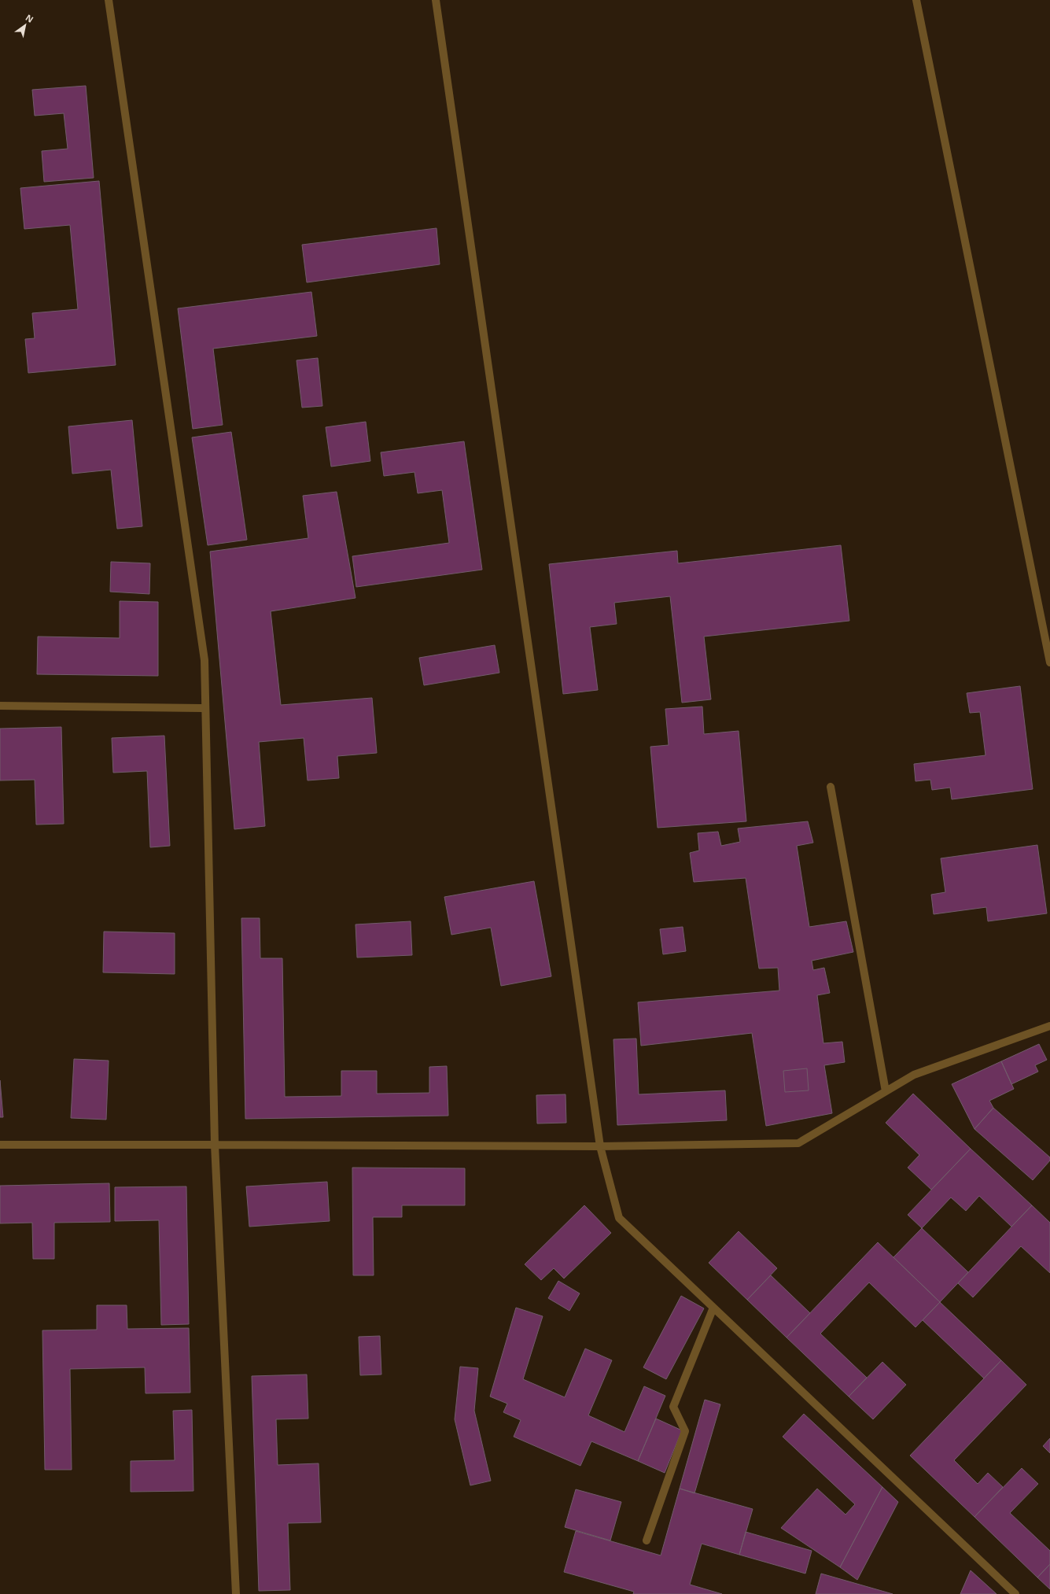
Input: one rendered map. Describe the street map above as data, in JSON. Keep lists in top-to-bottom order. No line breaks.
{"north":"top right"}
